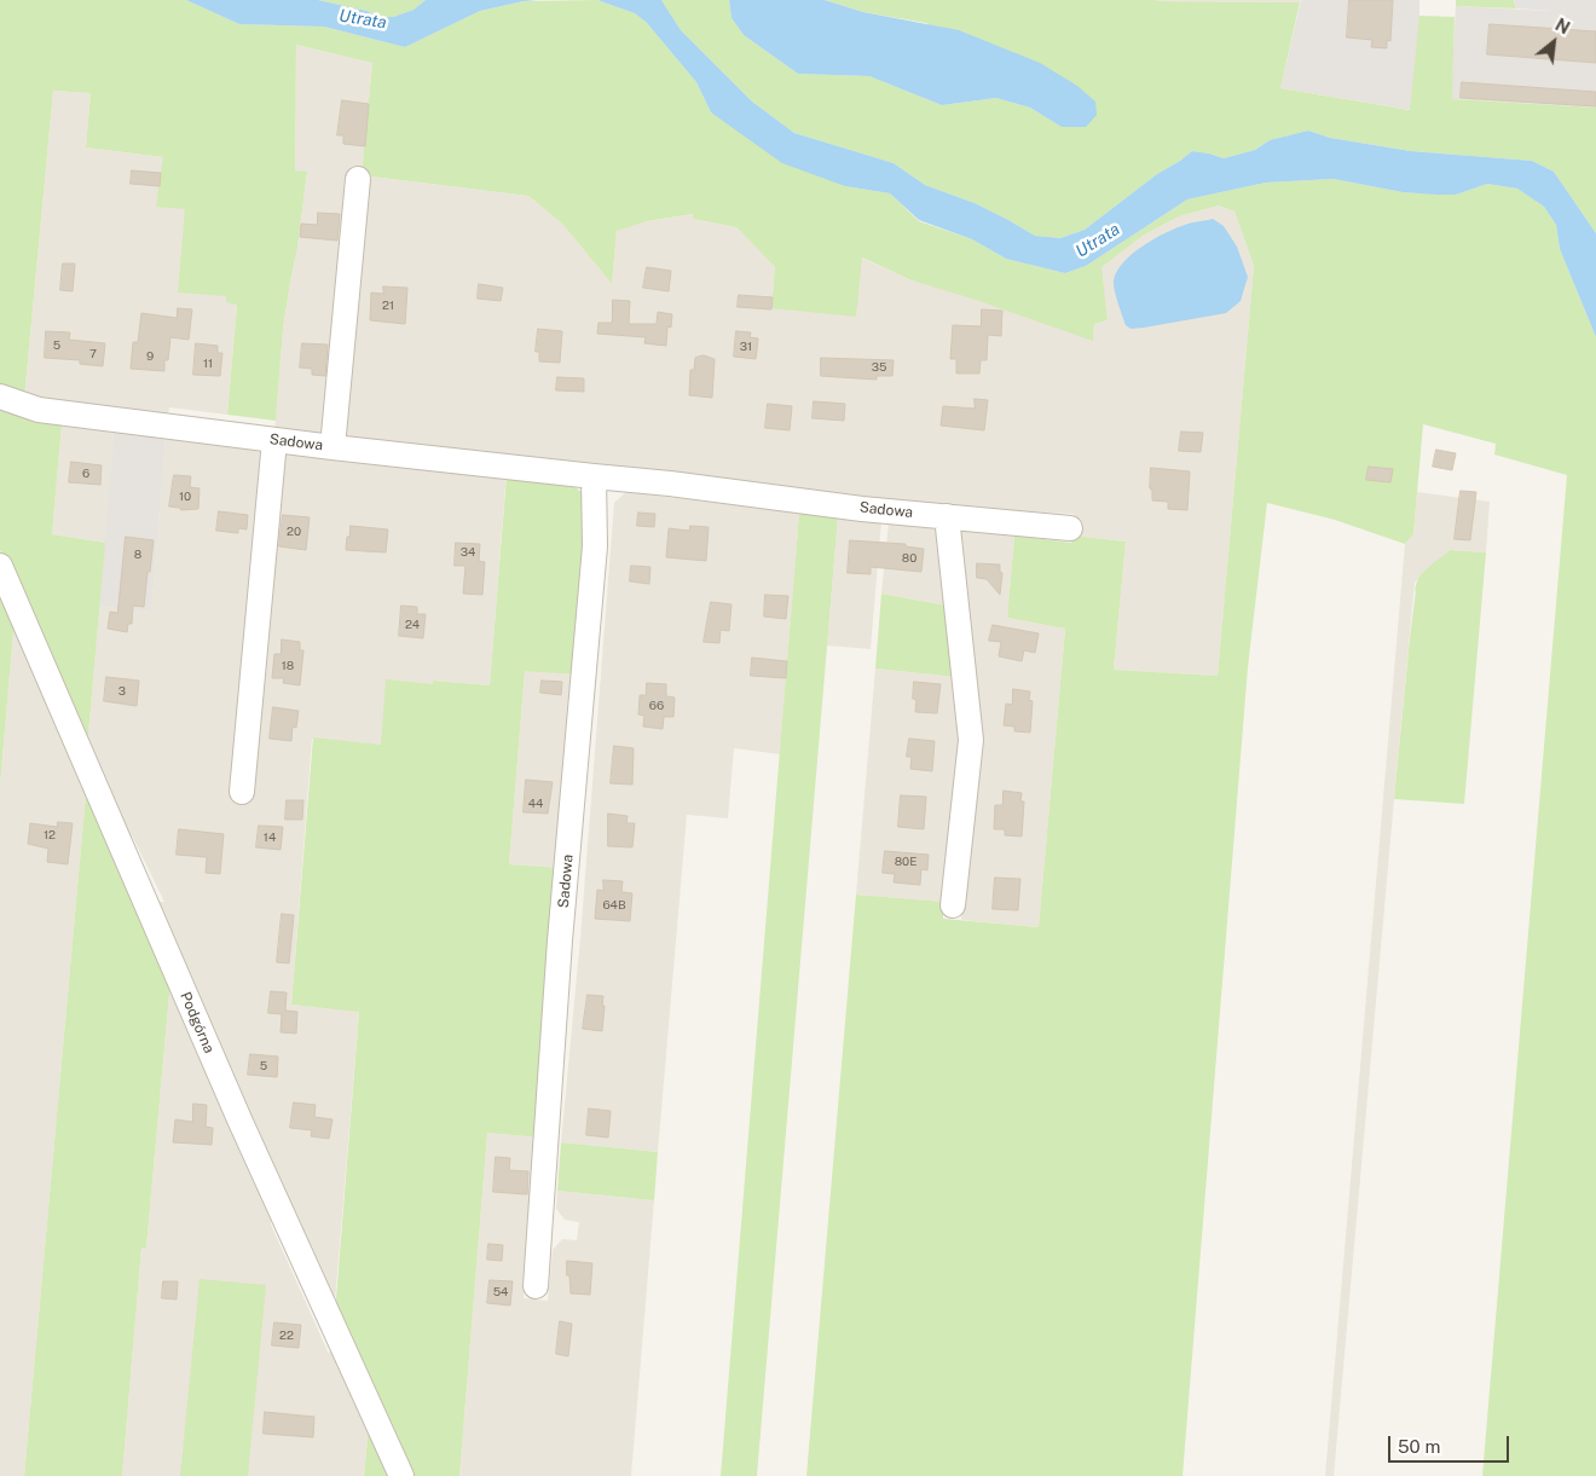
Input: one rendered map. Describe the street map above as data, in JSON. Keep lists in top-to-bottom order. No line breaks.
{"streets":{"street":["Sadowa","Podgórna"]},"water":["Utrata"],"house_numbers":["21","5","31","7","9","11","35","6","10","20","34","8","80","24","18","3","66","44","12","14","80E","64B","5","54","22"],"scale_bar":"50 m","north":"top right"}
